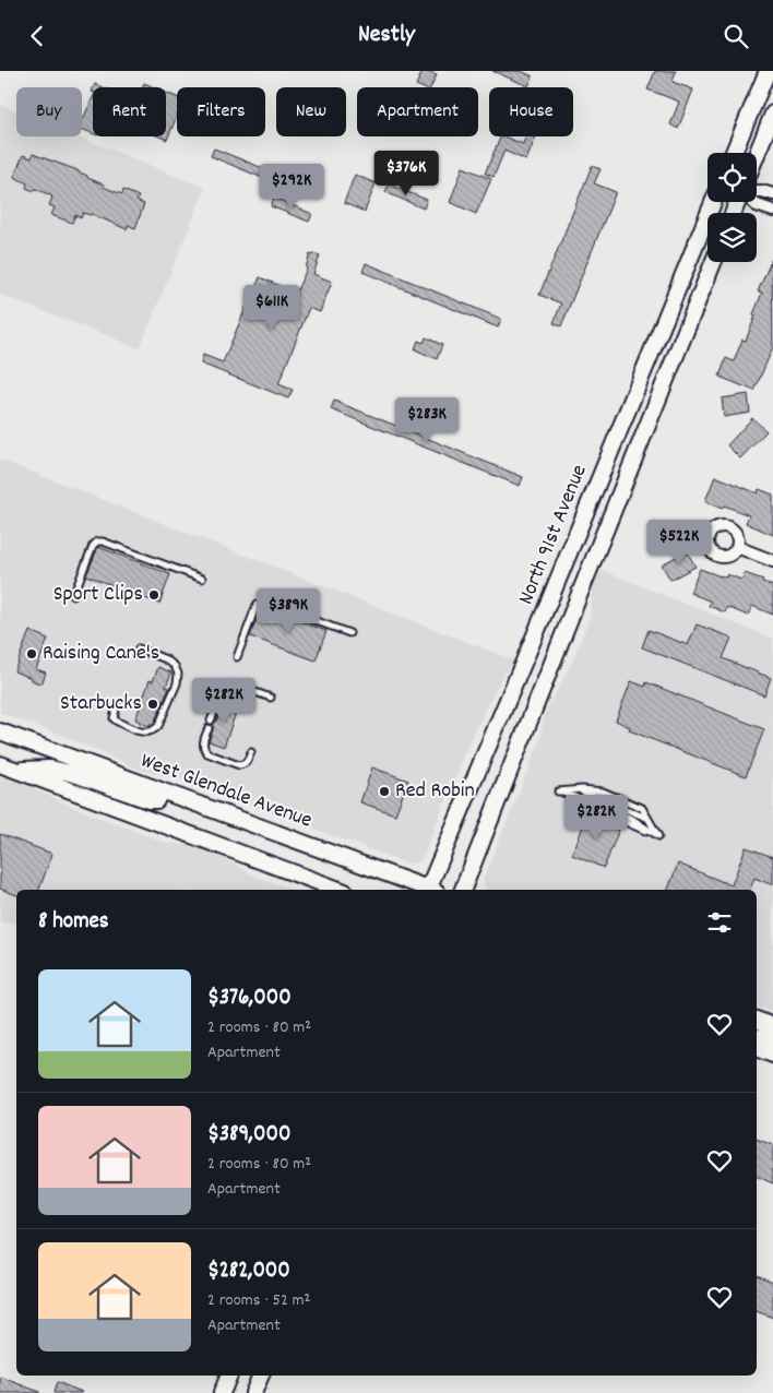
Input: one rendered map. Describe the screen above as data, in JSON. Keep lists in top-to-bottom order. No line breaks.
{"streets":{"main road":["North 91st Avenue","West Glendale Avenue"]},"places":["Sport Clips","Raising Cane's","Starbucks","Red Robin"],"page":{"header":"Nestly","chip":["Buy","Rent","Filters","New","Apartment","House"],"price":["$376K","$292K","$611K","$283K","$522K","$389K","$282K","$282K"],"heading":"8 homes","list":[{"name":"$376,000","note":"2 rooms · 80 m² · Apartment"},{"name":"$389,000","note":"2 rooms · 80 m² · Apartment"},{"name":"$282,000","note":"2 rooms · 52 m² · Apartment"}]}}
